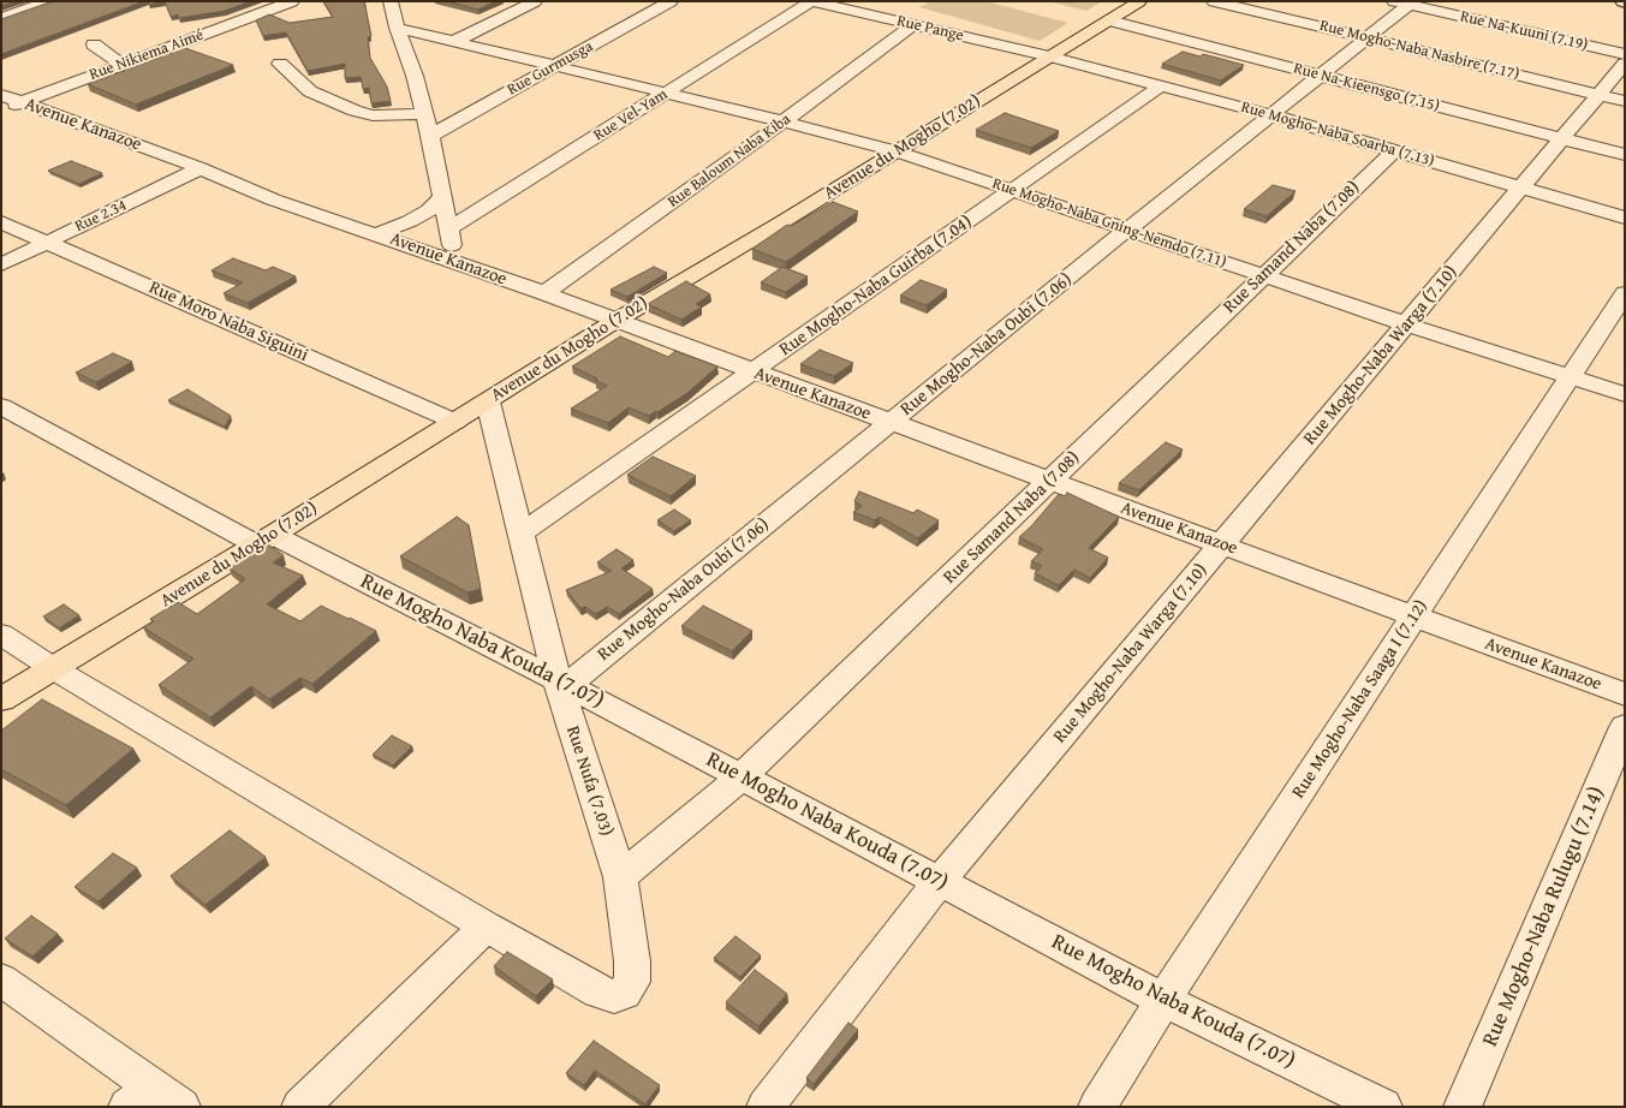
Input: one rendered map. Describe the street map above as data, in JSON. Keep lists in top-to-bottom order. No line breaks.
{"streets":{"main road":["Avenue du Mogho (7.02)"],"street":["Rue Pange","Rue Na-Kuuni (7.19)","Rue Mogho-Naba Nasbire (7.17)","Rue Nikiema Aimé","Rue Gurmusga","Rue Na-Kieensgo (7.15)","Rue Vel-Yam","Avenue Kanazoe","Rue Mogho-Naba Soarba (7.13)","Rue Baloum Naba Kiba","Rue 2.34","Rue Mogho-Naba Gning-Nemdo (7.11)","Rue Samand Naba (7.08)","Rue Mogho-Naba Guirba (7.04)","Rue Moro Naba Siguini","Rue Mogho-Naba Oubi (7.06)","Rue Mogho-Naba Warga (7.10)","Rue Mogho Naba Kouda (7.07)","Rue Mogho-Naba Saaga I (7.12)","Rue Nufa (7.03)","Rue Mogho-Naba Rulugu (7.14)"]},"crossings":[["Rue Pange","Rue Vel-Yam"],["Rue Pange","Rue Mogho-Naba Soarba (7.13)"],["Rue Pange","Avenue du Mogho (7.02)"],["Rue Pange","Rue Baloum Naba Kiba"],["Rue Na-Kuuni (7.19)","Rue Mogho-Naba Oubi (7.06)"],["Rue Mogho-Naba Nasbire (7.17)","Rue Mogho-Naba Oubi (7.06)"],["Rue Mogho-Naba Nasbire (7.17)","Rue Mogho-Naba Warga (7.10)"],["Rue Nikiema Aimé","Avenue Kanazoe"],["Rue Gurmusga","Rue Mogho-Naba Gning-Nemdo (7.11)"],["Rue Na-Kieensgo (7.15)","Avenue du Mogho (7.02)"],["Rue Na-Kieensgo (7.15)","Rue Mogho-Naba Oubi (7.06)"],["Rue Na-Kieensgo (7.15)","Rue Mogho-Naba Warga (7.10)"],["Rue Vel-Yam","Rue Mogho-Naba Gning-Nemdo (7.11)"],["Avenue Kanazoe","Avenue du Mogho (7.02)"],["Avenue Kanazoe","Rue Baloum Naba Kiba"],["Avenue Kanazoe","Rue 2.34"],["Avenue Kanazoe","Rue Samand Naba (7.08)"],["Avenue Kanazoe","Rue Mogho-Naba Guirba (7.04)"],["Avenue Kanazoe","Rue Mogho-Naba Oubi (7.06)"],["Avenue Kanazoe","Rue Mogho-Naba Warga (7.10)"],["Avenue Kanazoe","Rue Mogho-Naba Saaga I (7.12)"],["Rue Mogho-Naba Soarba (7.13)","Avenue du Mogho (7.02)"],["Rue Mogho-Naba Soarba (7.13)","Rue Samand Naba (7.08)"],["Rue Mogho-Naba Soarba (7.13)","Rue Mogho-Naba Guirba (7.04)"],["Rue Mogho-Naba Soarba (7.13)","Rue Mogho-Naba Oubi (7.06)"],["Rue Mogho-Naba Soarba (7.13)","Rue Mogho-Naba Warga (7.10)"],["Avenue du Mogho (7.02)","Rue Mogho-Naba Gning-Nemdo (7.11)"],["Avenue du Mogho (7.02)","Rue Moro Naba Siguini"],["Avenue du Mogho (7.02)","Rue Mogho Naba Kouda (7.07)"],["Avenue du Mogho (7.02)","Rue Nufa (7.03)"],["Rue Baloum Naba Kiba","Rue Mogho-Naba Gning-Nemdo (7.11)"],["Rue 2.34","Rue Moro Naba Siguini"],["Rue Mogho-Naba Gning-Nemdo (7.11)","Rue Samand Naba (7.08)"],["Rue Mogho-Naba Gning-Nemdo (7.11)","Rue Mogho-Naba Guirba (7.04)"],["Rue Mogho-Naba Gning-Nemdo (7.11)","Rue Mogho-Naba Oubi (7.06)"],["Rue Mogho-Naba Gning-Nemdo (7.11)","Rue Mogho-Naba Warga (7.10)"],["Rue Mogho-Naba Gning-Nemdo (7.11)","Rue Mogho-Naba Saaga I (7.12)"],["Rue Samand Naba (7.08)","Rue Mogho Naba Kouda (7.07)"],["Rue Samand Naba (7.08)","Rue Nufa (7.03)"],["Rue Mogho-Naba Guirba (7.04)","Rue Nufa (7.03)"],["Rue Mogho-Naba Oubi (7.06)","Rue Mogho Naba Kouda (7.07)"],["Rue Mogho-Naba Oubi (7.06)","Rue Nufa (7.03)"],["Rue Mogho-Naba Warga (7.10)","Rue Mogho Naba Kouda (7.07)"],["Rue Mogho Naba Kouda (7.07)","Rue Mogho-Naba Saaga I (7.12)"],["Rue Mogho Naba Kouda (7.07)","Rue Nufa (7.03)"]]}
